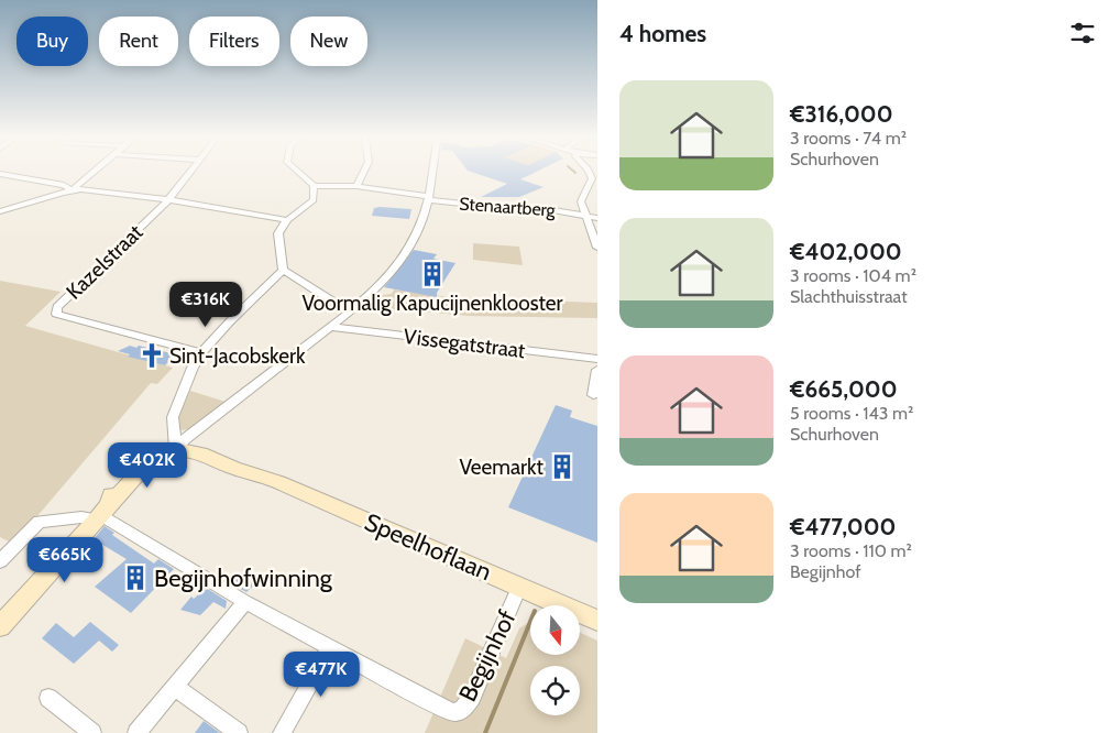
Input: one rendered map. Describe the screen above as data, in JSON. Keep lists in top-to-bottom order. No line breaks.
{"streets":{"street":["Stenaartberg","Kazelstraat","Vissegatstraat","Speelhoflaan","Begijnhof"]},"crossings":[["Speelhoflaan","Begijnhof"]],"places":{"building":["Voormalig Kapucijnenklooster","Veemarkt","Begijnhofwinning"],"church":["Sint-Jacobskerk"]},"north":"bottom","page":{"heading":"4 homes","chip":["Buy","Rent","Filters","New"],"list":[{"name":"€316,000","note":"3 rooms · 74 m² · Schurhoven"},{"name":"€402,000","note":"3 rooms · 104 m² · Slachthuisstraat"},{"name":"€665,000","note":"5 rooms · 143 m² · Schurhoven"},{"name":"€477,000","note":"3 rooms · 110 m² · Begijnhof"}],"price":["€316K","€402K","€665K","€477K"]}}
